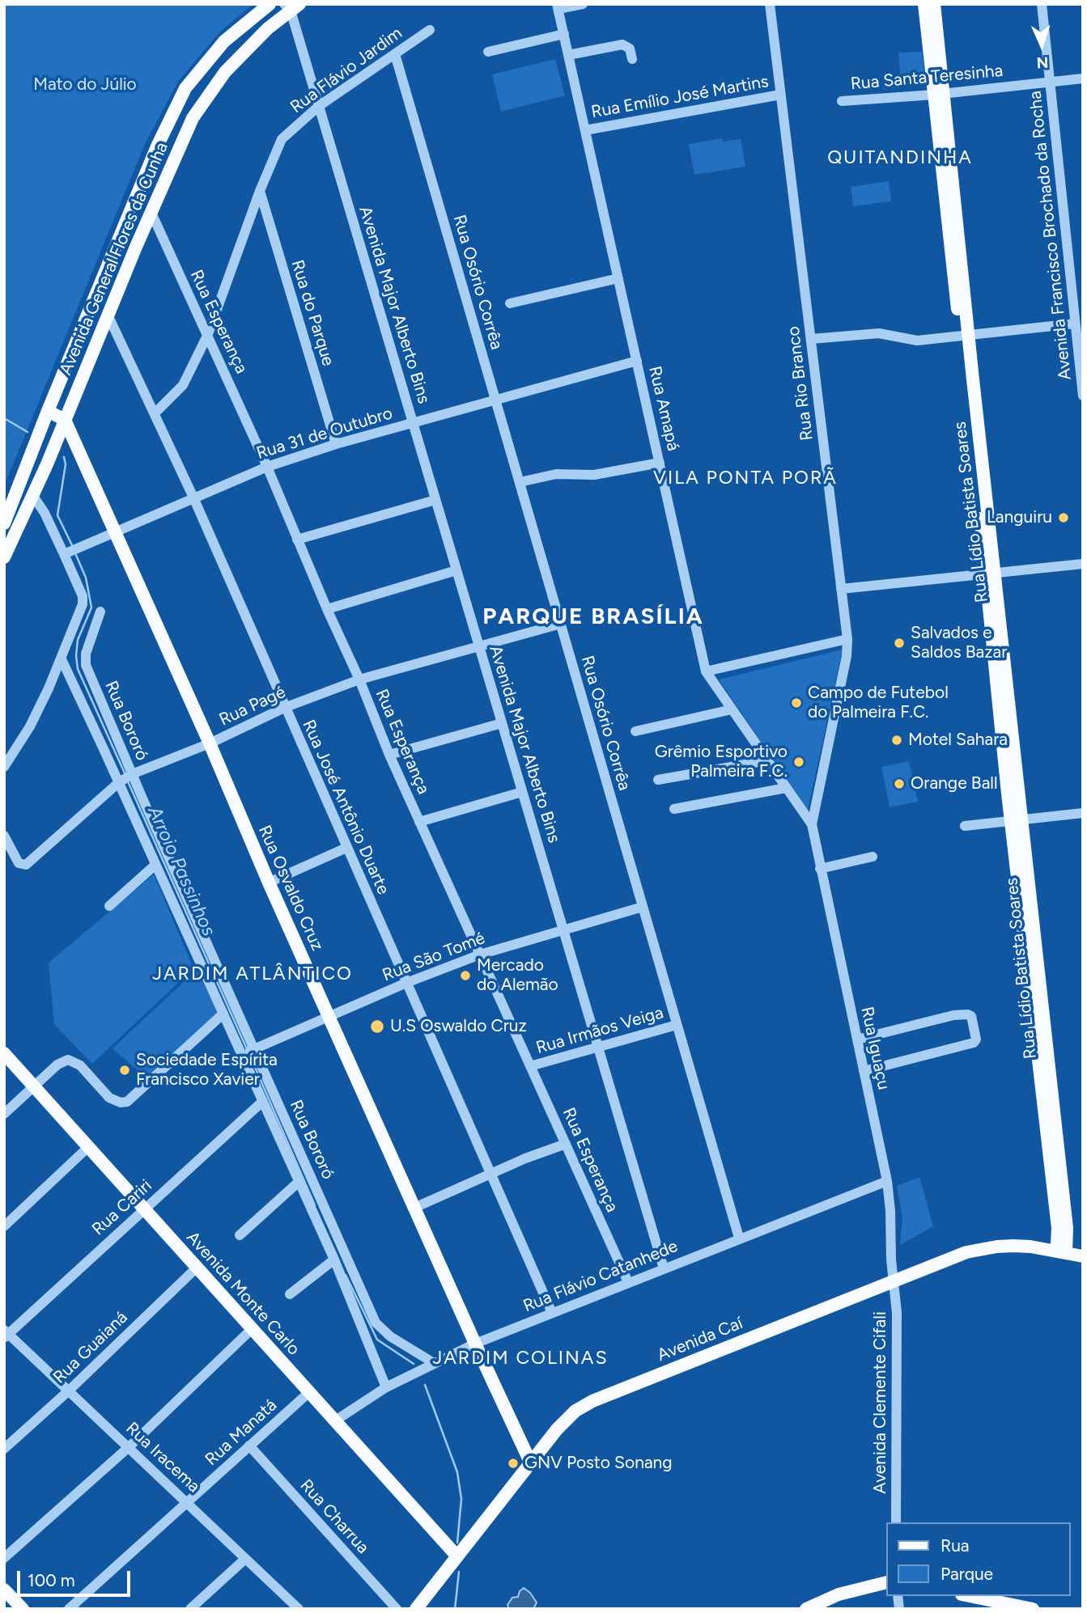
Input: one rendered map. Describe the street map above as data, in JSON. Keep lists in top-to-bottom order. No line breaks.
{"streets":{"main road":["Avenida General Flores da Cunha","Rua Lídio Batista Soares","Rua Osvaldo Cruz","Avenida Monte Carlo","Avenida Caí"],"street":["Rua Flávio Jardim","Rua Santa Teresinha","Rua Emílio José Martins","Avenida Francisco Brochado da Rocha","Rua Osório Corrêa","Avenida Major Alberto Bins","Rua do Parque","Rua Esperança","Rua Rio Branco","Rua Amapá","Rua 31 de Outubro","Rua Pagé","Rua Bororó","Rua José Antônio Duarte","Rua São Tomé","Rua Irmãos Veiga","Rua Iguaçu","Rua Cariri","Rua Flávio Catanhede","Rua Guaianá","Avenida Clemente Cifali","Rua Manatá","Rua Iracema","Rua Charrua"]},"crossings":[["Rua Flávio Jardim","Rua Osório Corrêa"],["Rua Flávio Jardim","Avenida Major Alberto Bins"],["Rua Flávio Jardim","Rua do Parque"],["Rua Flávio Jardim","Rua Esperança"],["Rua Flávio Jardim","Rua José Antônio Duarte"],["Rua Santa Teresinha","Avenida Francisco Brochado da Rocha"],["Rua Santa Teresinha","Rua Lídio Batista Soares"],["Rua Emílio José Martins","Rua Rio Branco"],["Rua Emílio José Martins","Rua Amapá"],["Avenida General Flores da Cunha","Avenida Major Alberto Bins"],["Avenida General Flores da Cunha","Rua Esperança"],["Avenida General Flores da Cunha","Rua José Antônio Duarte"],["Avenida General Flores da Cunha","Rua Osvaldo Cruz"],["Rua Osório Corrêa","Rua 31 de Outubro"],["Rua Osório Corrêa","Rua Pagé"],["Rua Osório Corrêa","Rua São Tomé"],["Rua Osório Corrêa","Rua Irmãos Veiga"],["Rua Osório Corrêa","Rua Flávio Catanhede"],["Avenida Major Alberto Bins","Rua 31 de Outubro"],["Avenida Major Alberto Bins","Rua Pagé"],["Avenida Major Alberto Bins","Rua São Tomé"],["Avenida Major Alberto Bins","Rua Irmãos Veiga"],["Avenida Major Alberto Bins","Rua Flávio Catanhede"],["Rua do Parque","Rua 31 de Outubro"],["Rua Esperança","Rua 31 de Outubro"],["Rua Esperança","Rua Pagé"],["Rua Esperança","Rua São Tomé"],["Rua Esperança","Rua Irmãos Veiga"],["Rua Esperança","Rua Flávio Catanhede"],["Rua Rio Branco","Rua Amapá"],["Rua Rio Branco","Rua Iguaçu"],["Rua Amapá","Rua 31 de Outubro"],["Rua Amapá","Rua Iguaçu"],["Rua 31 de Outubro","Rua José Antônio Duarte"],["Rua 31 de Outubro","Rua Osvaldo Cruz"],["Rua Lídio Batista Soares","Avenida Caí"],["Rua Pagé","Rua Bororó"],["Rua Pagé","Rua José Antônio Duarte"],["Rua Pagé","Rua Osvaldo Cruz"],["Rua Bororó","Rua São Tomé"],["Rua Bororó","Rua Flávio Catanhede"],["Rua José Antônio Duarte","Rua São Tomé"],["Rua José Antônio Duarte","Rua Flávio Catanhede"],["Rua Osvaldo Cruz","Rua São Tomé"],["Rua Osvaldo Cruz","Rua Flávio Catanhede"],["Rua Osvaldo Cruz","Avenida Caí"],["Rua Iguaçu","Rua Flávio Catanhede"],["Rua Iguaçu","Avenida Caí"],["Rua Iguaçu","Avenida Clemente Cifali"],["Rua Cariri","Avenida Monte Carlo"],["Rua Cariri","Rua Iracema"],["Rua Flávio Catanhede","Avenida Monte Carlo"],["Avenida Monte Carlo","Avenida Caí"],["Avenida Monte Carlo","Rua Guaianá"],["Avenida Monte Carlo","Rua Manatá"],["Avenida Caí","Avenida Clemente Cifali"],["Rua Guaianá","Rua Iracema"],["Rua Manatá","Rua Iracema"],["Rua Manatá","Rua Charrua"]],"districts":["QUITANDINHA","VILA PONTA PORÃ","PARQUE BRASÍLIA","JARDIM ATLÂNTICO","JARDIM COLINAS"],"water":["Arroio Passinhos"],"parks":["Mato do Júlio"],"places":["Languiru","Salvados e Saldos Bazar","Campo de Futebol do Palmeira F.C.","Motel Sahara","Grêmio Esportivo Palmeira F.C.","Orange Ball","Mercado do Alemão","U.S Oswaldo Cruz","Sociedade Espírita Francisco Xavier","GNV Posto Sonang"],"legend":["Rua","Parque"],"scale_bar":"100 m","north":"bottom"}
